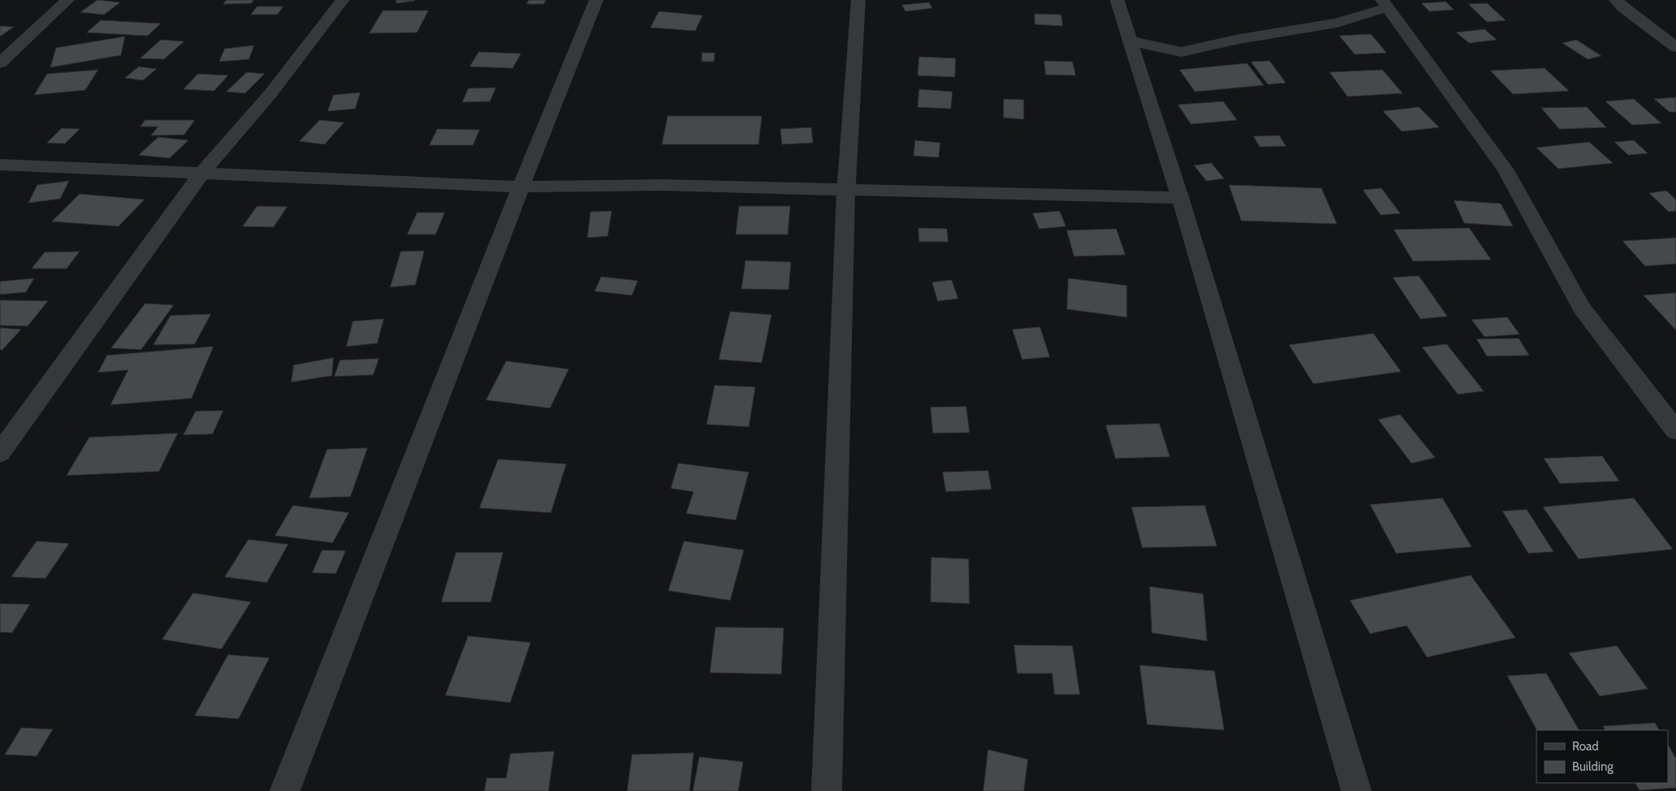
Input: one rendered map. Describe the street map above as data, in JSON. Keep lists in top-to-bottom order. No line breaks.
{"legend":["Road","Building"]}
